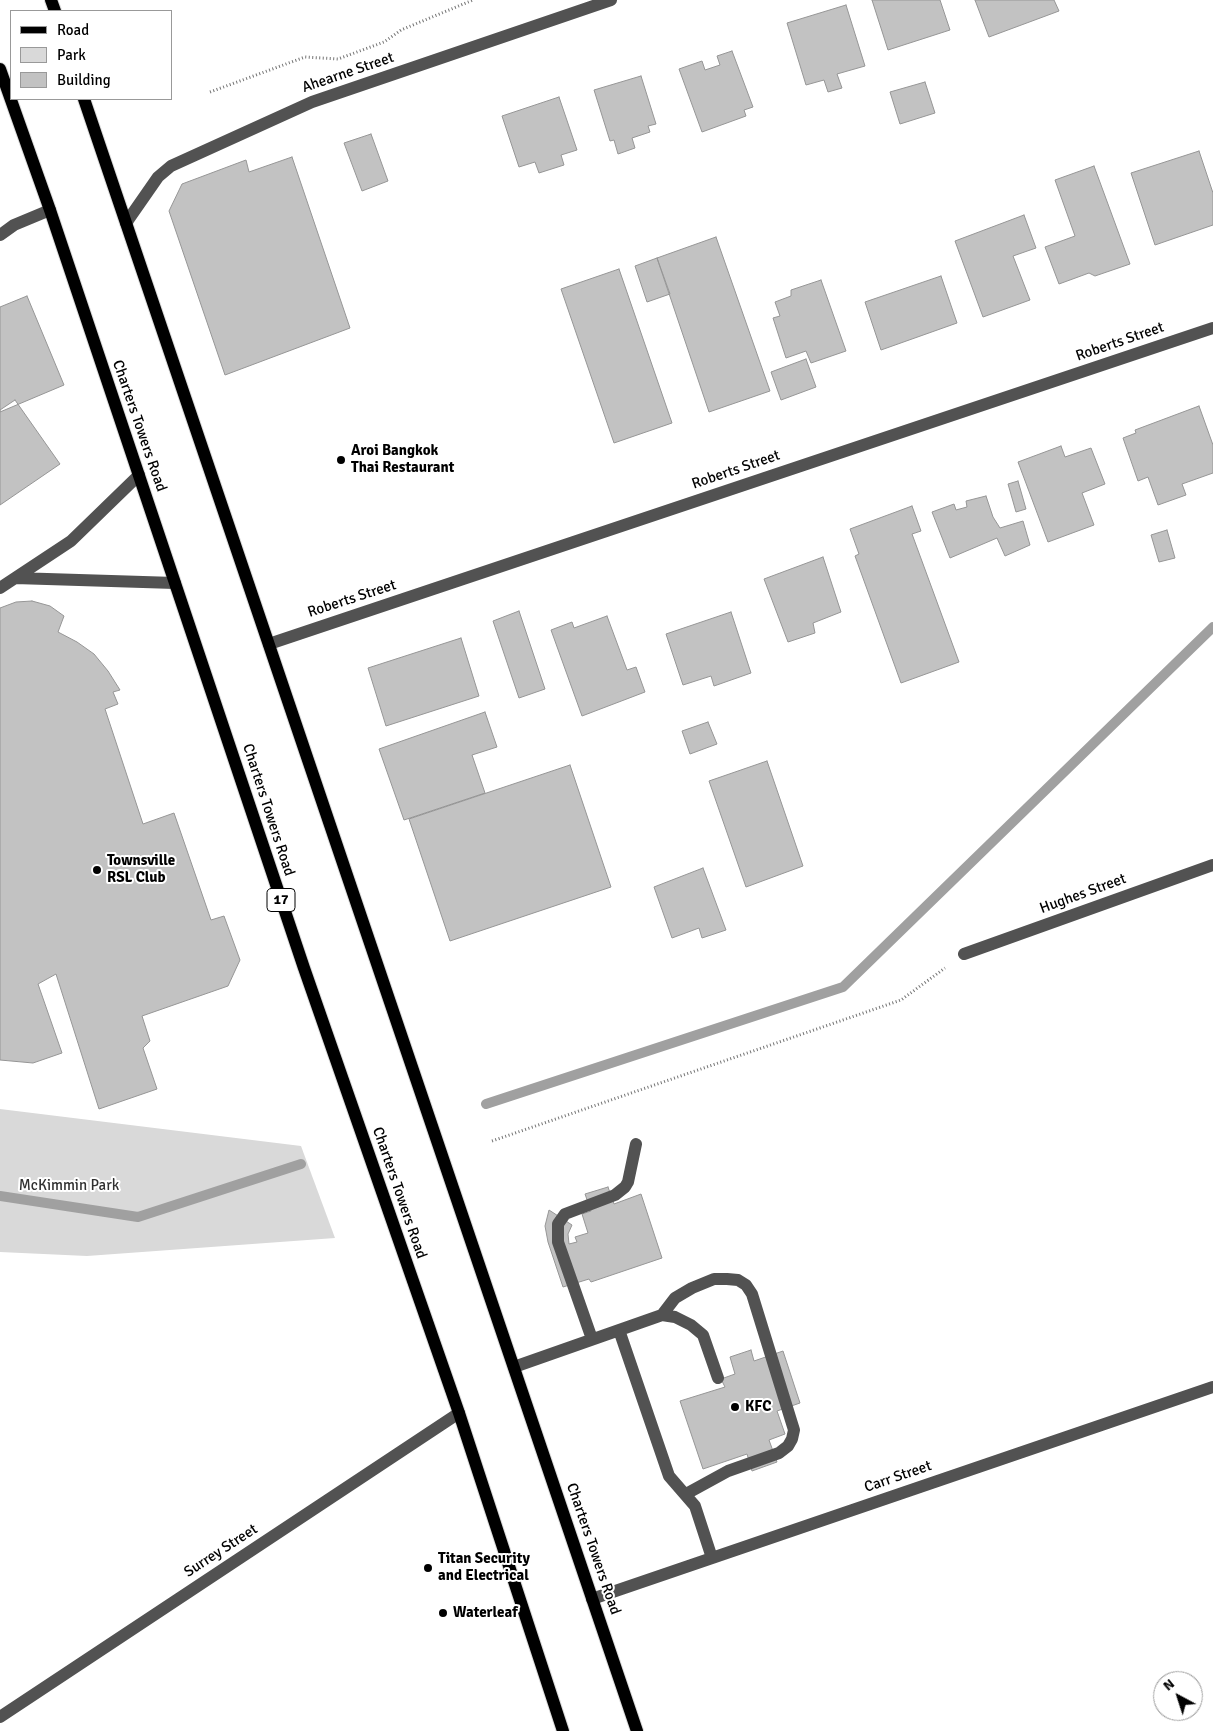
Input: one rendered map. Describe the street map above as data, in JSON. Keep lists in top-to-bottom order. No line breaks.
{"streets":{"main road":["Charters Towers Road","17"],"street":["Ahearne Street","Roberts Street","Hughes Street","Carr Street","Surrey Street"]},"crossings":[["Ahearne Street","Charters Towers Road"],["Roberts Street","Charters Towers Road"],["Charters Towers Road","Carr Street"],["Charters Towers Road","Surrey Street"]],"parks":["McKimmin Park"],"places":["Aroi Bangkok Thai Restaurant","Townsville RSL Club","KFC","Titan Security and Electrical","Waterleaf"],"legend":["Road","Park","Building"],"north":"top left"}
